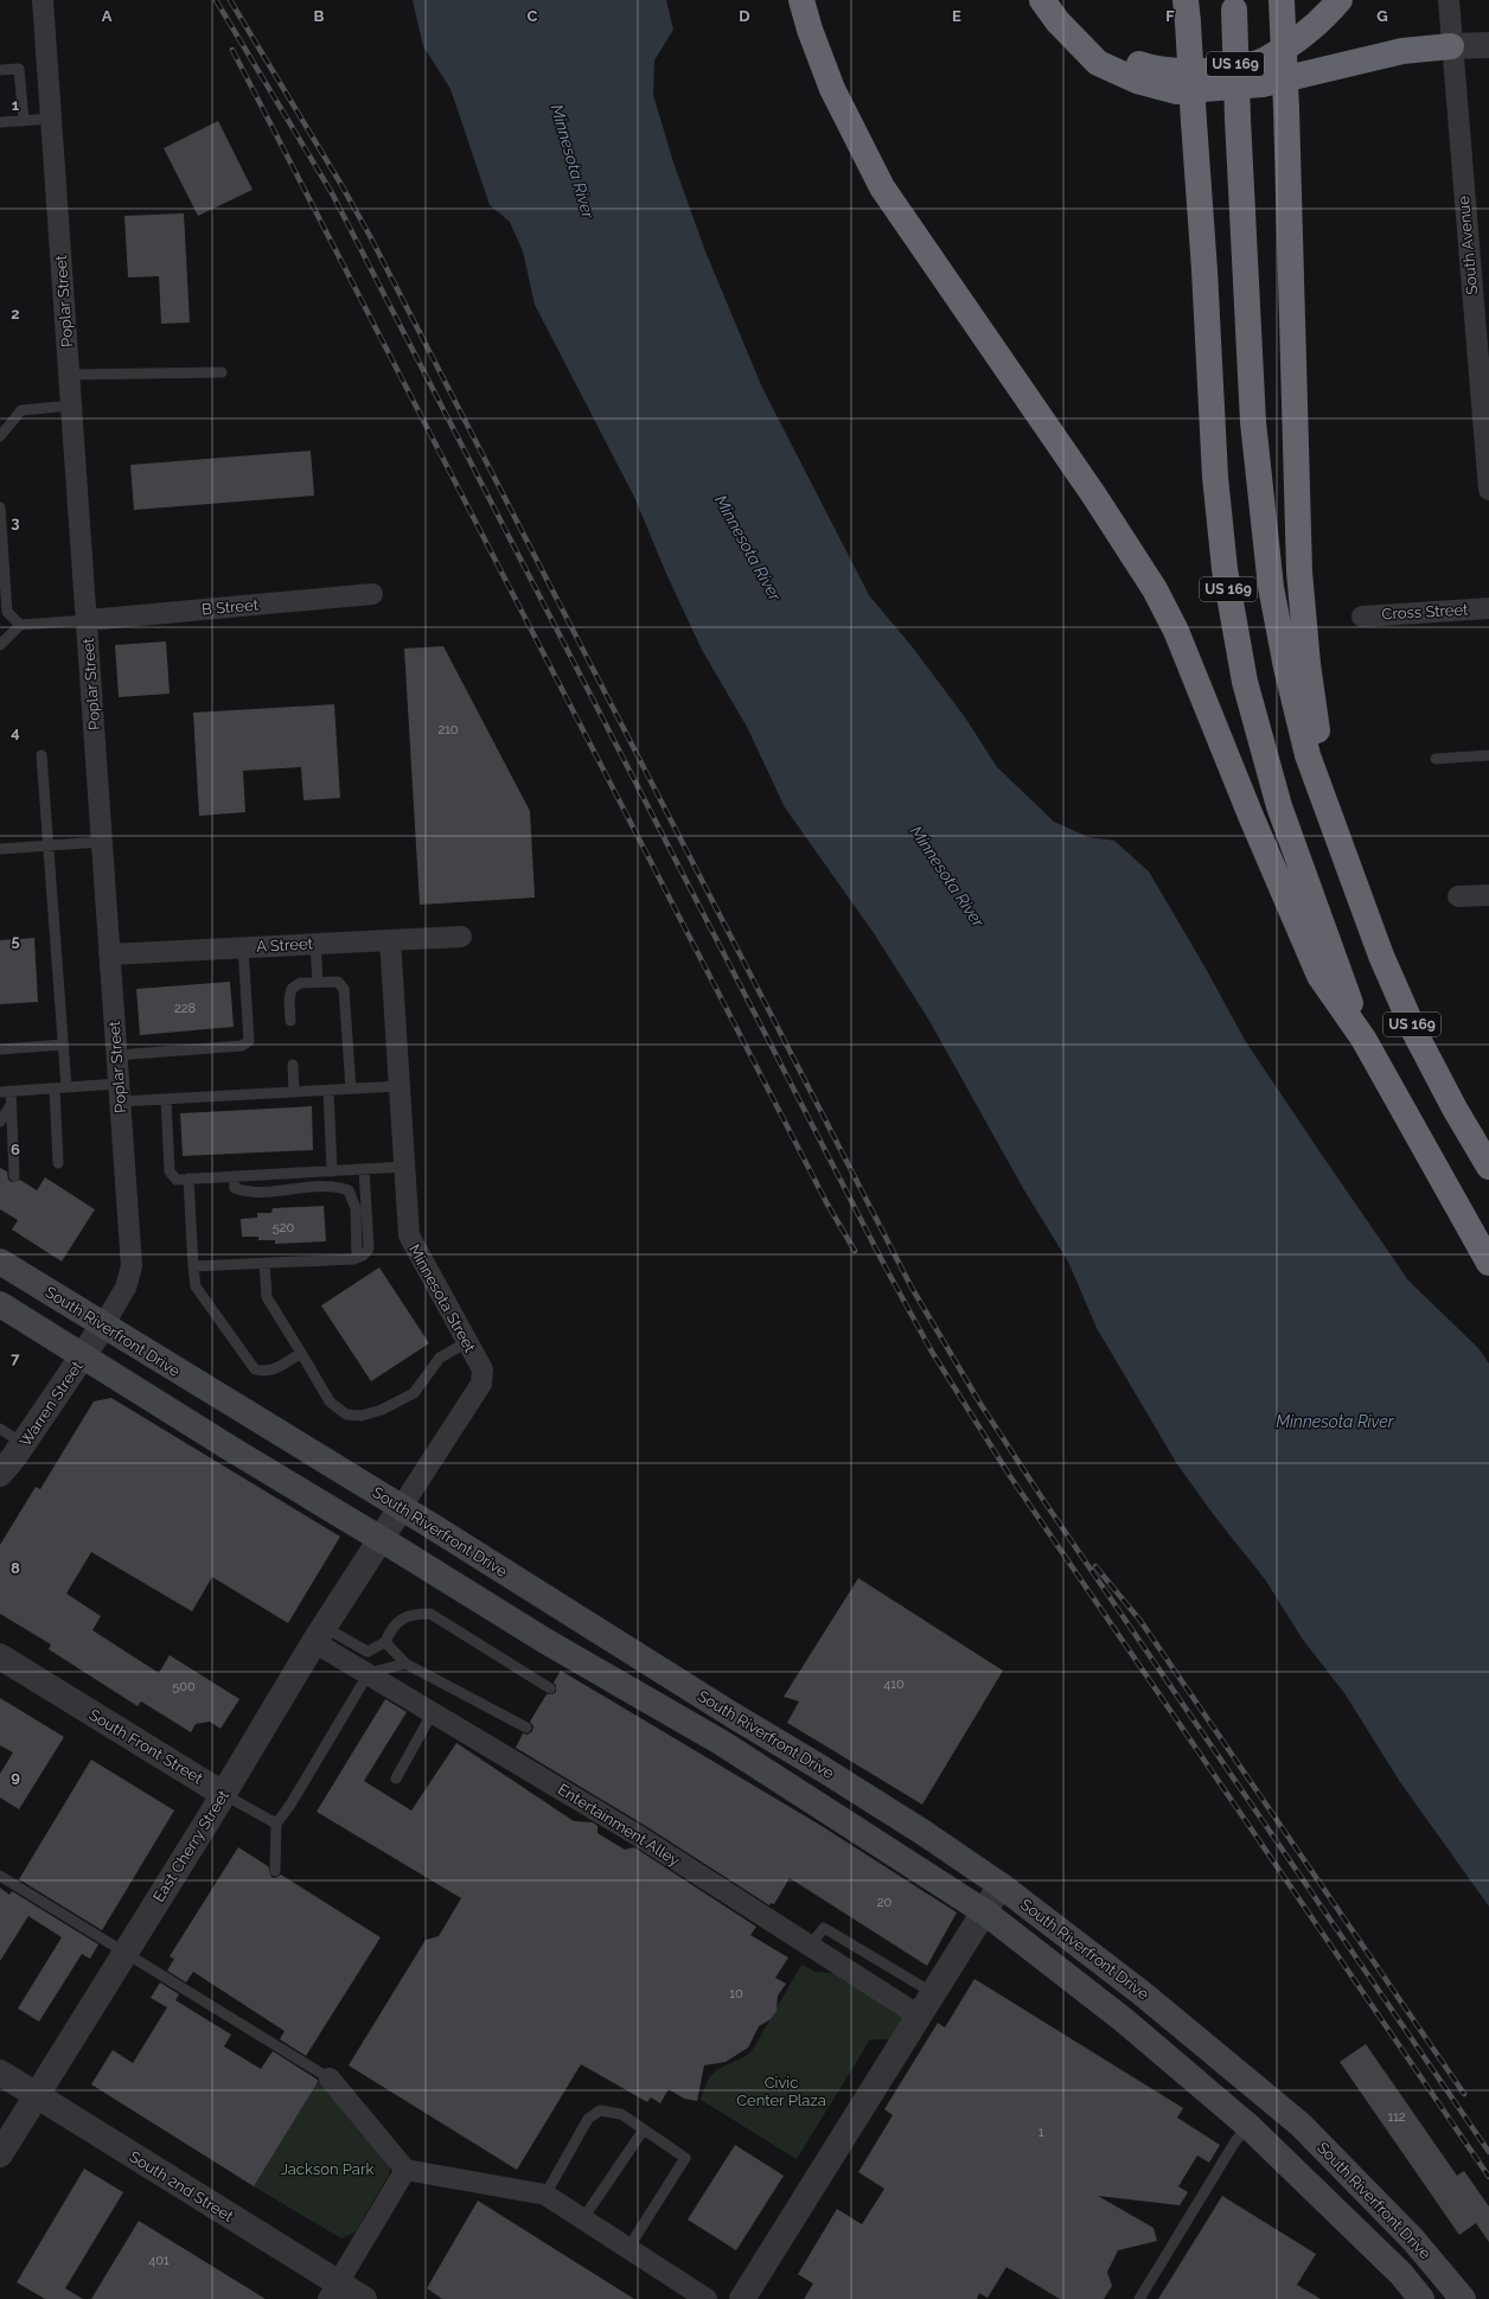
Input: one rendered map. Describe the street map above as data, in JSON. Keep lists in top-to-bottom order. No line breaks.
{"streets":{"highway":["US 169"],"main road":["South Riverfront Drive"],"street":["South Avenue","Poplar Street","B Street","Cross Street","A Street","Minnesota Street","Warren Street","South Front Street","Entertainment Alley","East Cherry Street","South 2nd Street"]},"crossings":[["Poplar Street","B Street"],["Poplar Street","A Street"],["Poplar Street","South Riverfront Drive"],["Poplar Street","Warren Street"],["A Street","Minnesota Street"],["Minnesota Street","South Riverfront Drive"],["Minnesota Street","East Cherry Street"],["South Riverfront Drive","Warren Street"],["South Riverfront Drive","East Cherry Street"],["South Front Street","East Cherry Street"],["Entertainment Alley","East Cherry Street"],["East Cherry Street","South 2nd Street"]],"water":["Minnesota River"],"parks":["Civic Center Plaza","Jackson Park"],"house_numbers":["210","228","520","410","500","20","10","112","1","401"],"grid":{"columns":["A","B","C","D","E","F","G"],"rows":["1","2","3","4","5","6","7","8","9"]}}
